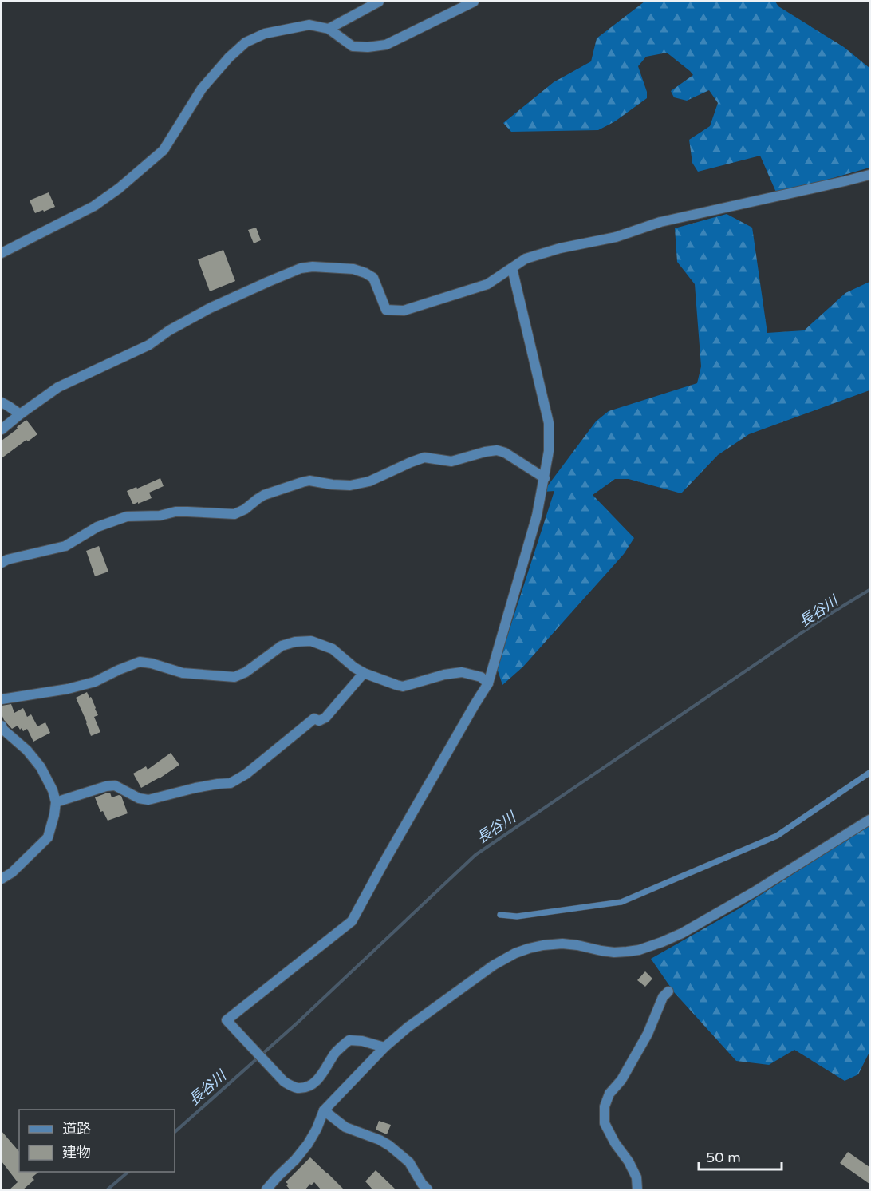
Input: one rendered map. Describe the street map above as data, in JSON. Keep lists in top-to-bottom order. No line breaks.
{"water":["長谷川"],"legend":["道路","建物"],"scale_bar":"50 m"}
